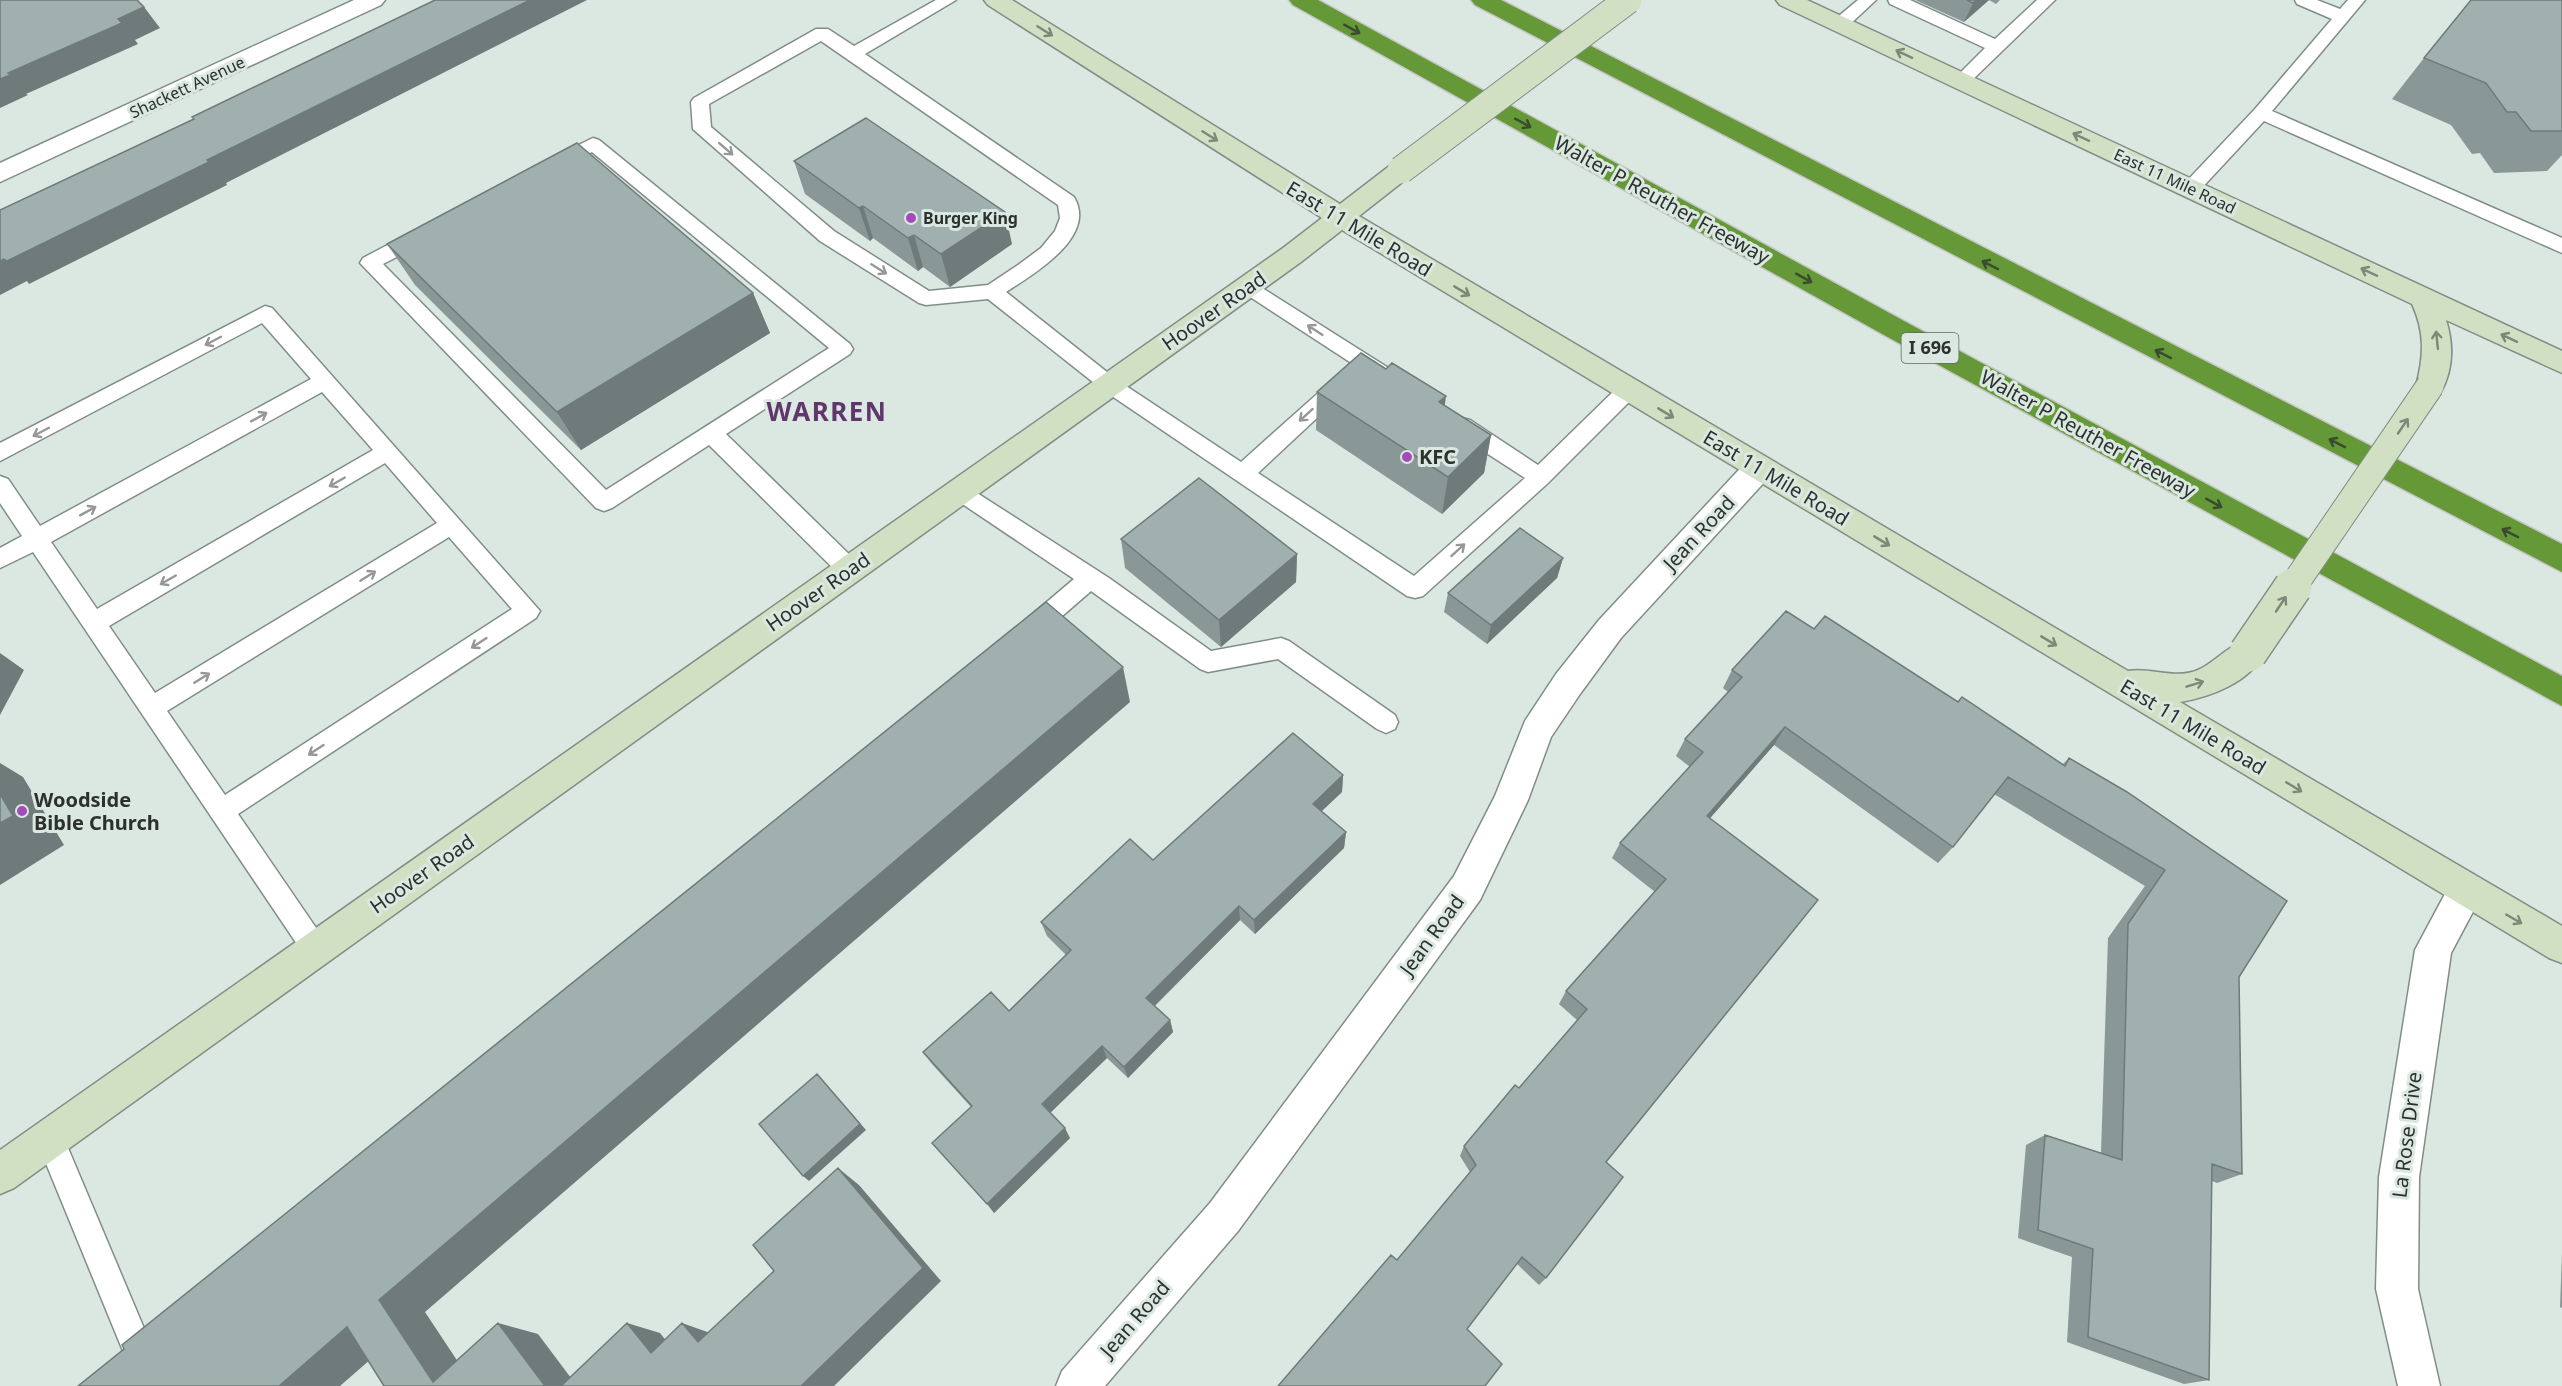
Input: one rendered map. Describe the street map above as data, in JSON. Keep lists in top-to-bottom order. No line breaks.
{"streets":{"highway":["Walter P Reuther Freeway","I 696"],"main road":["East 11 Mile Road","Hoover Road"],"street":["Shackett Avenue","Jean Road","La Rose Drive"]},"crossings":[["East 11 Mile Road","Hoover Road"],["East 11 Mile Road","Jean Road"],["East 11 Mile Road","La Rose Drive"]],"districts":["WARREN"],"places":["Burger King","KFC","Woodside Bible Church"]}
